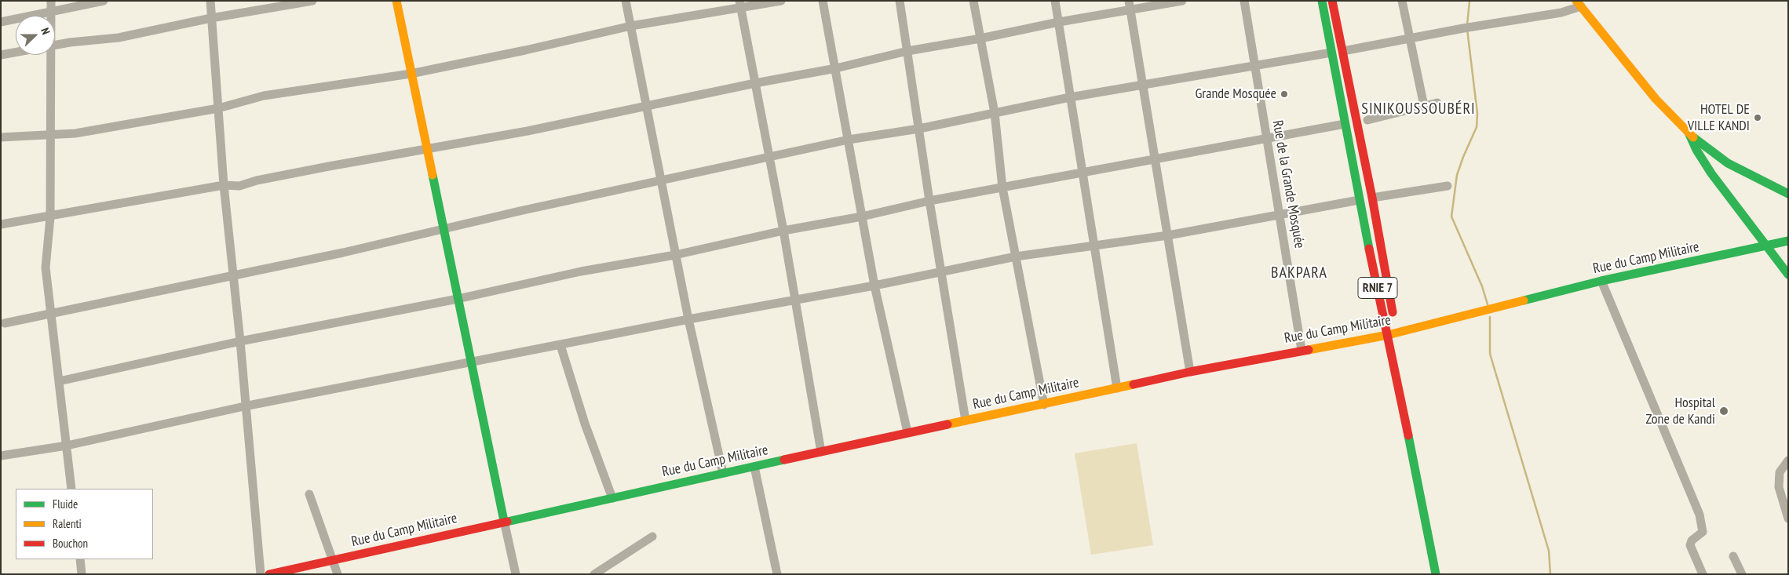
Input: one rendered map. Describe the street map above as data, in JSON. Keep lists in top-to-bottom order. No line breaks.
{"streets":{"street":["Rue de la Grande Mosquée","Rue du Camp Militaire","RNIE 7"]},"crossings":[["Rue de la Grande Mosquée","Rue du Camp Militaire"],["Rue du Camp Militaire","RNIE 7"]],"districts":["SINIKOUSSOUBÉRI","BAKPARA"],"places":["Grande Mosquée","HOTEL DE VILLE KANDI","Hospital Zone de Kandi"],"legend":["Fluide","Ralenti","Bouchon"],"north":"right"}
